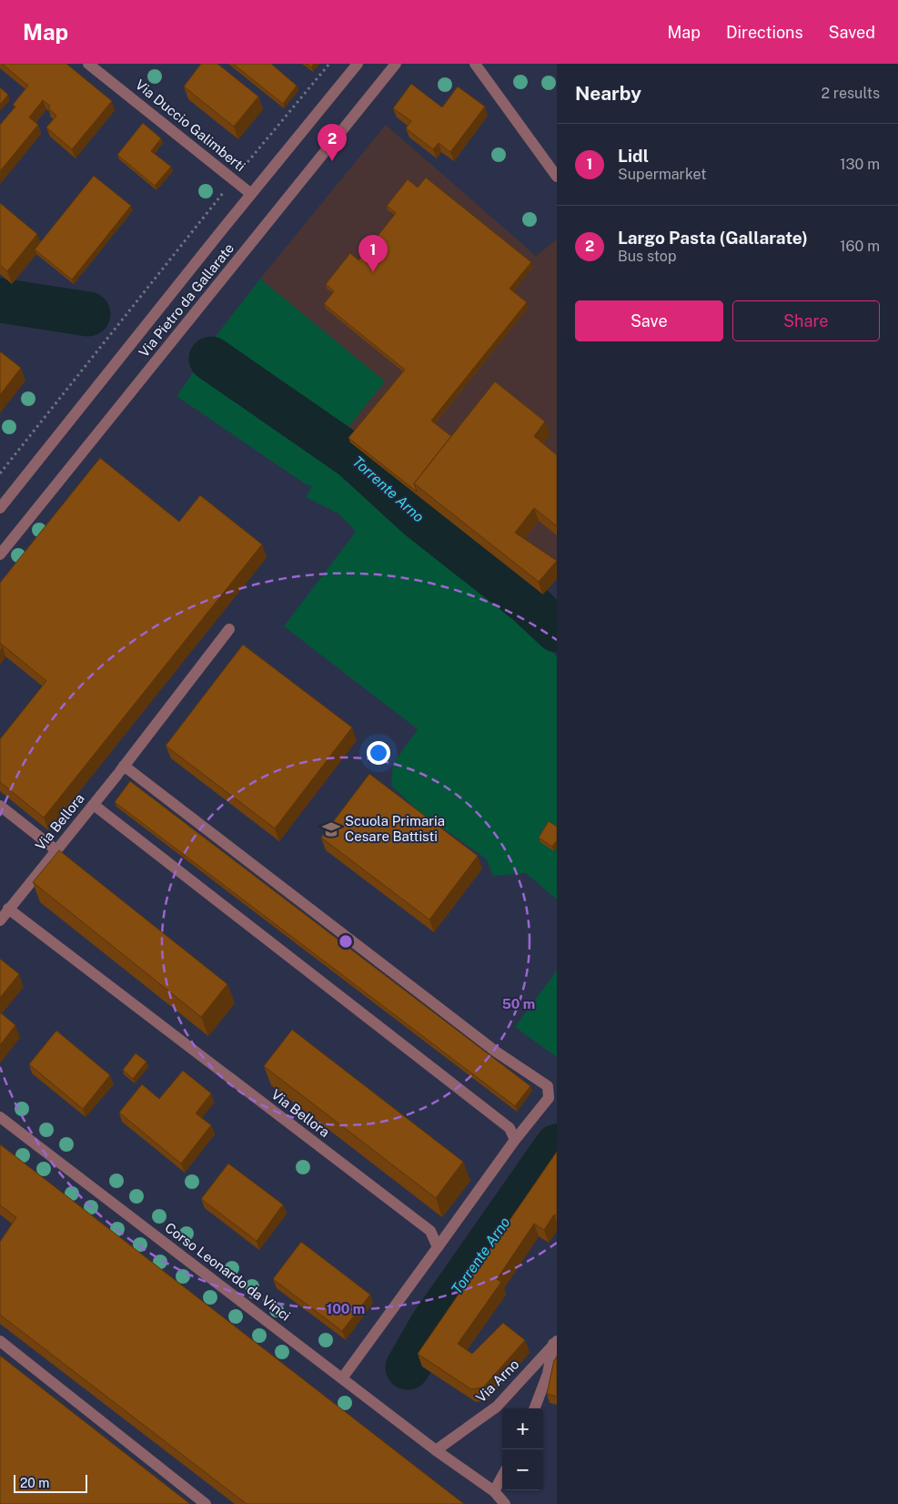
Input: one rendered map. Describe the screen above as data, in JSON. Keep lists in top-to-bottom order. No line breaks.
{"streets":{"street":["Via Duccio Galimberti","Via Pietro da Gallarate","Via Bellora","Corso Leonardo da Vinci","Via Arno"]},"crossings":[["Via Duccio Galimberti","Via Pietro da Gallarate"],["Corso Leonardo da Vinci","Via Arno"]],"water":["Torrente Arno"],"places":{"school or university":["Scuola Primaria Cesare Battisti"]},"scale_bar":"20 m","page":{"header":"Map","nav":["Map","Directions","Saved"],"heading":["Nearby","2 results"],"list":[{"mark":"1","name":"Lidl","note":"Supermarket","value":"130 m"},{"mark":"2","name":"Largo Pasta (Gallarate)","note":"Bus stop","value":"160 m"}],"pins":["2","1"],"buttons":["Save","Share"],"map_buttons":["+","−"],"scale":"20 m"},"rings":["50 m","100 m"]}
